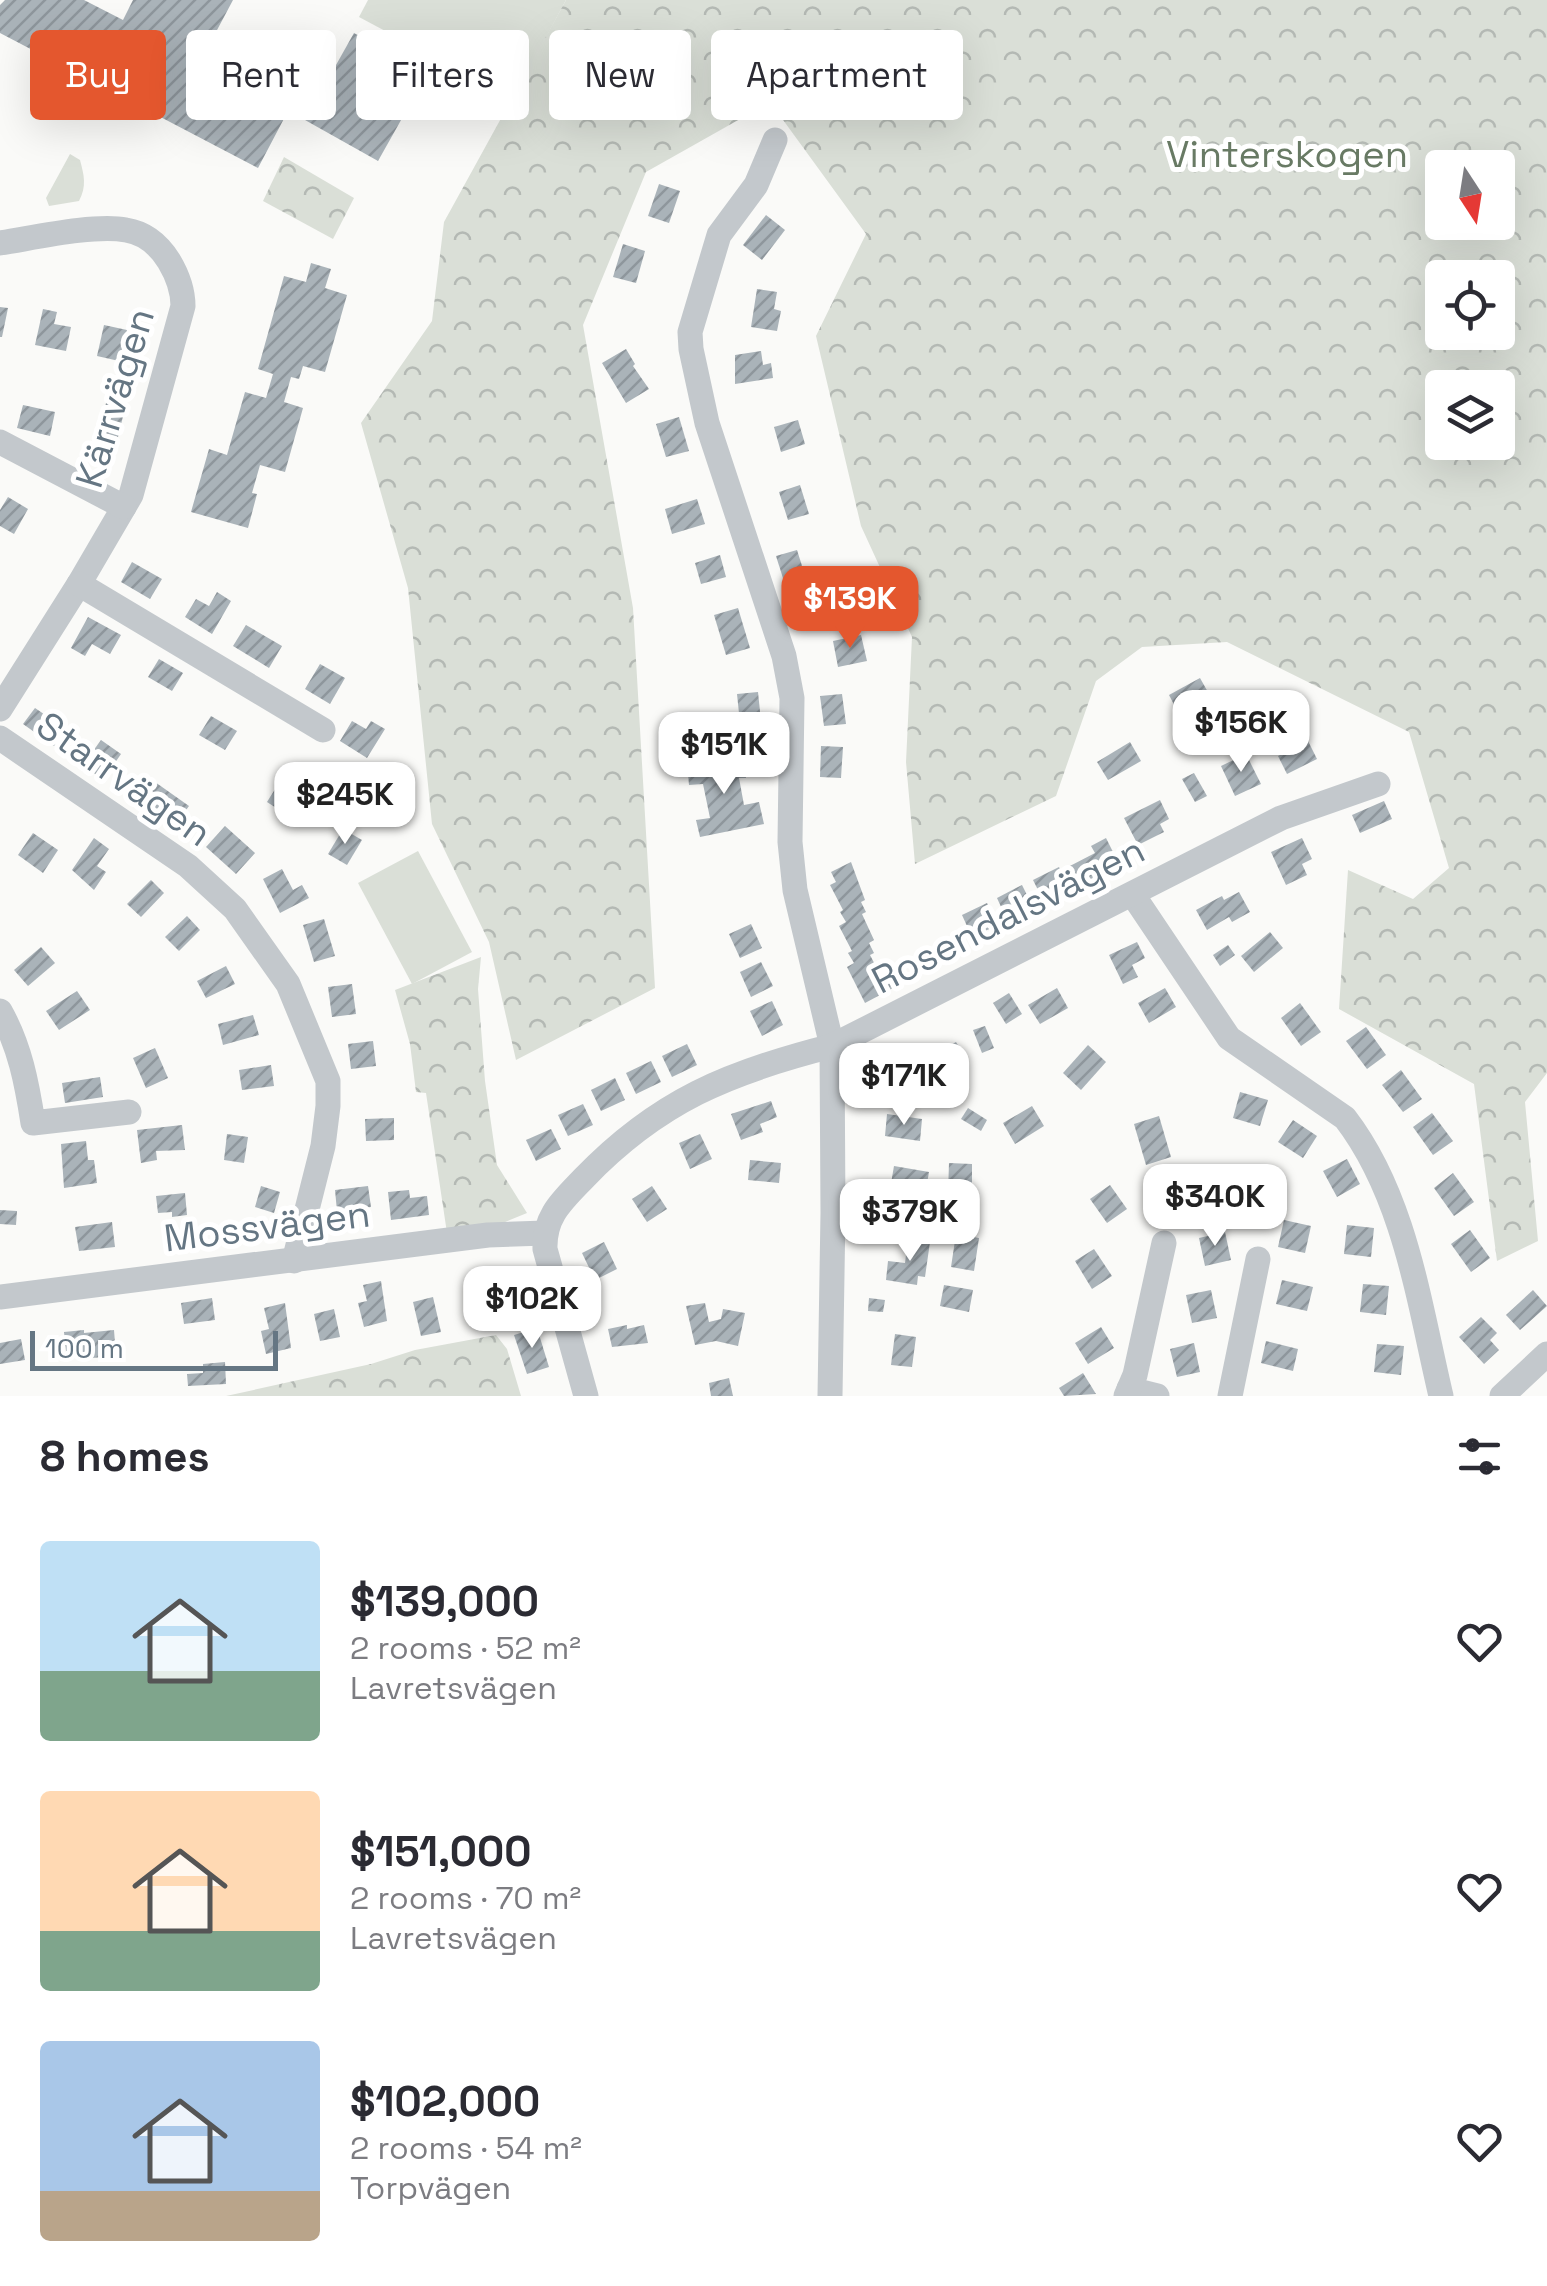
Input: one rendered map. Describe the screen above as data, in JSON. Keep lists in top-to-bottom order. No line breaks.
{"streets":{"street":["Kärrvägen","Starrvägen","Rosendalsvägen","Mossvägen"]},"crossings":[["Starrvägen","Mossvägen"],["Rosendalsvägen","Mossvägen"]],"parks":["Vinterskogen"],"scale_bar":"100 m","north":"bottom","page":{"chip":["Buy","Rent","Filters","New","Apartment"],"price":["$139K","$156K","$151K","$245K","$171K","$340K","$379K","$102K"],"scale":"100 m","heading":"8 homes","list":[{"name":"$139,000","note":"2 rooms · 52 m² · Lavretsvägen"},{"name":"$151,000","note":"2 rooms · 70 m² · Lavretsvägen"},{"name":"$102,000","note":"2 rooms · 54 m² · Torpvägen"}]}}
